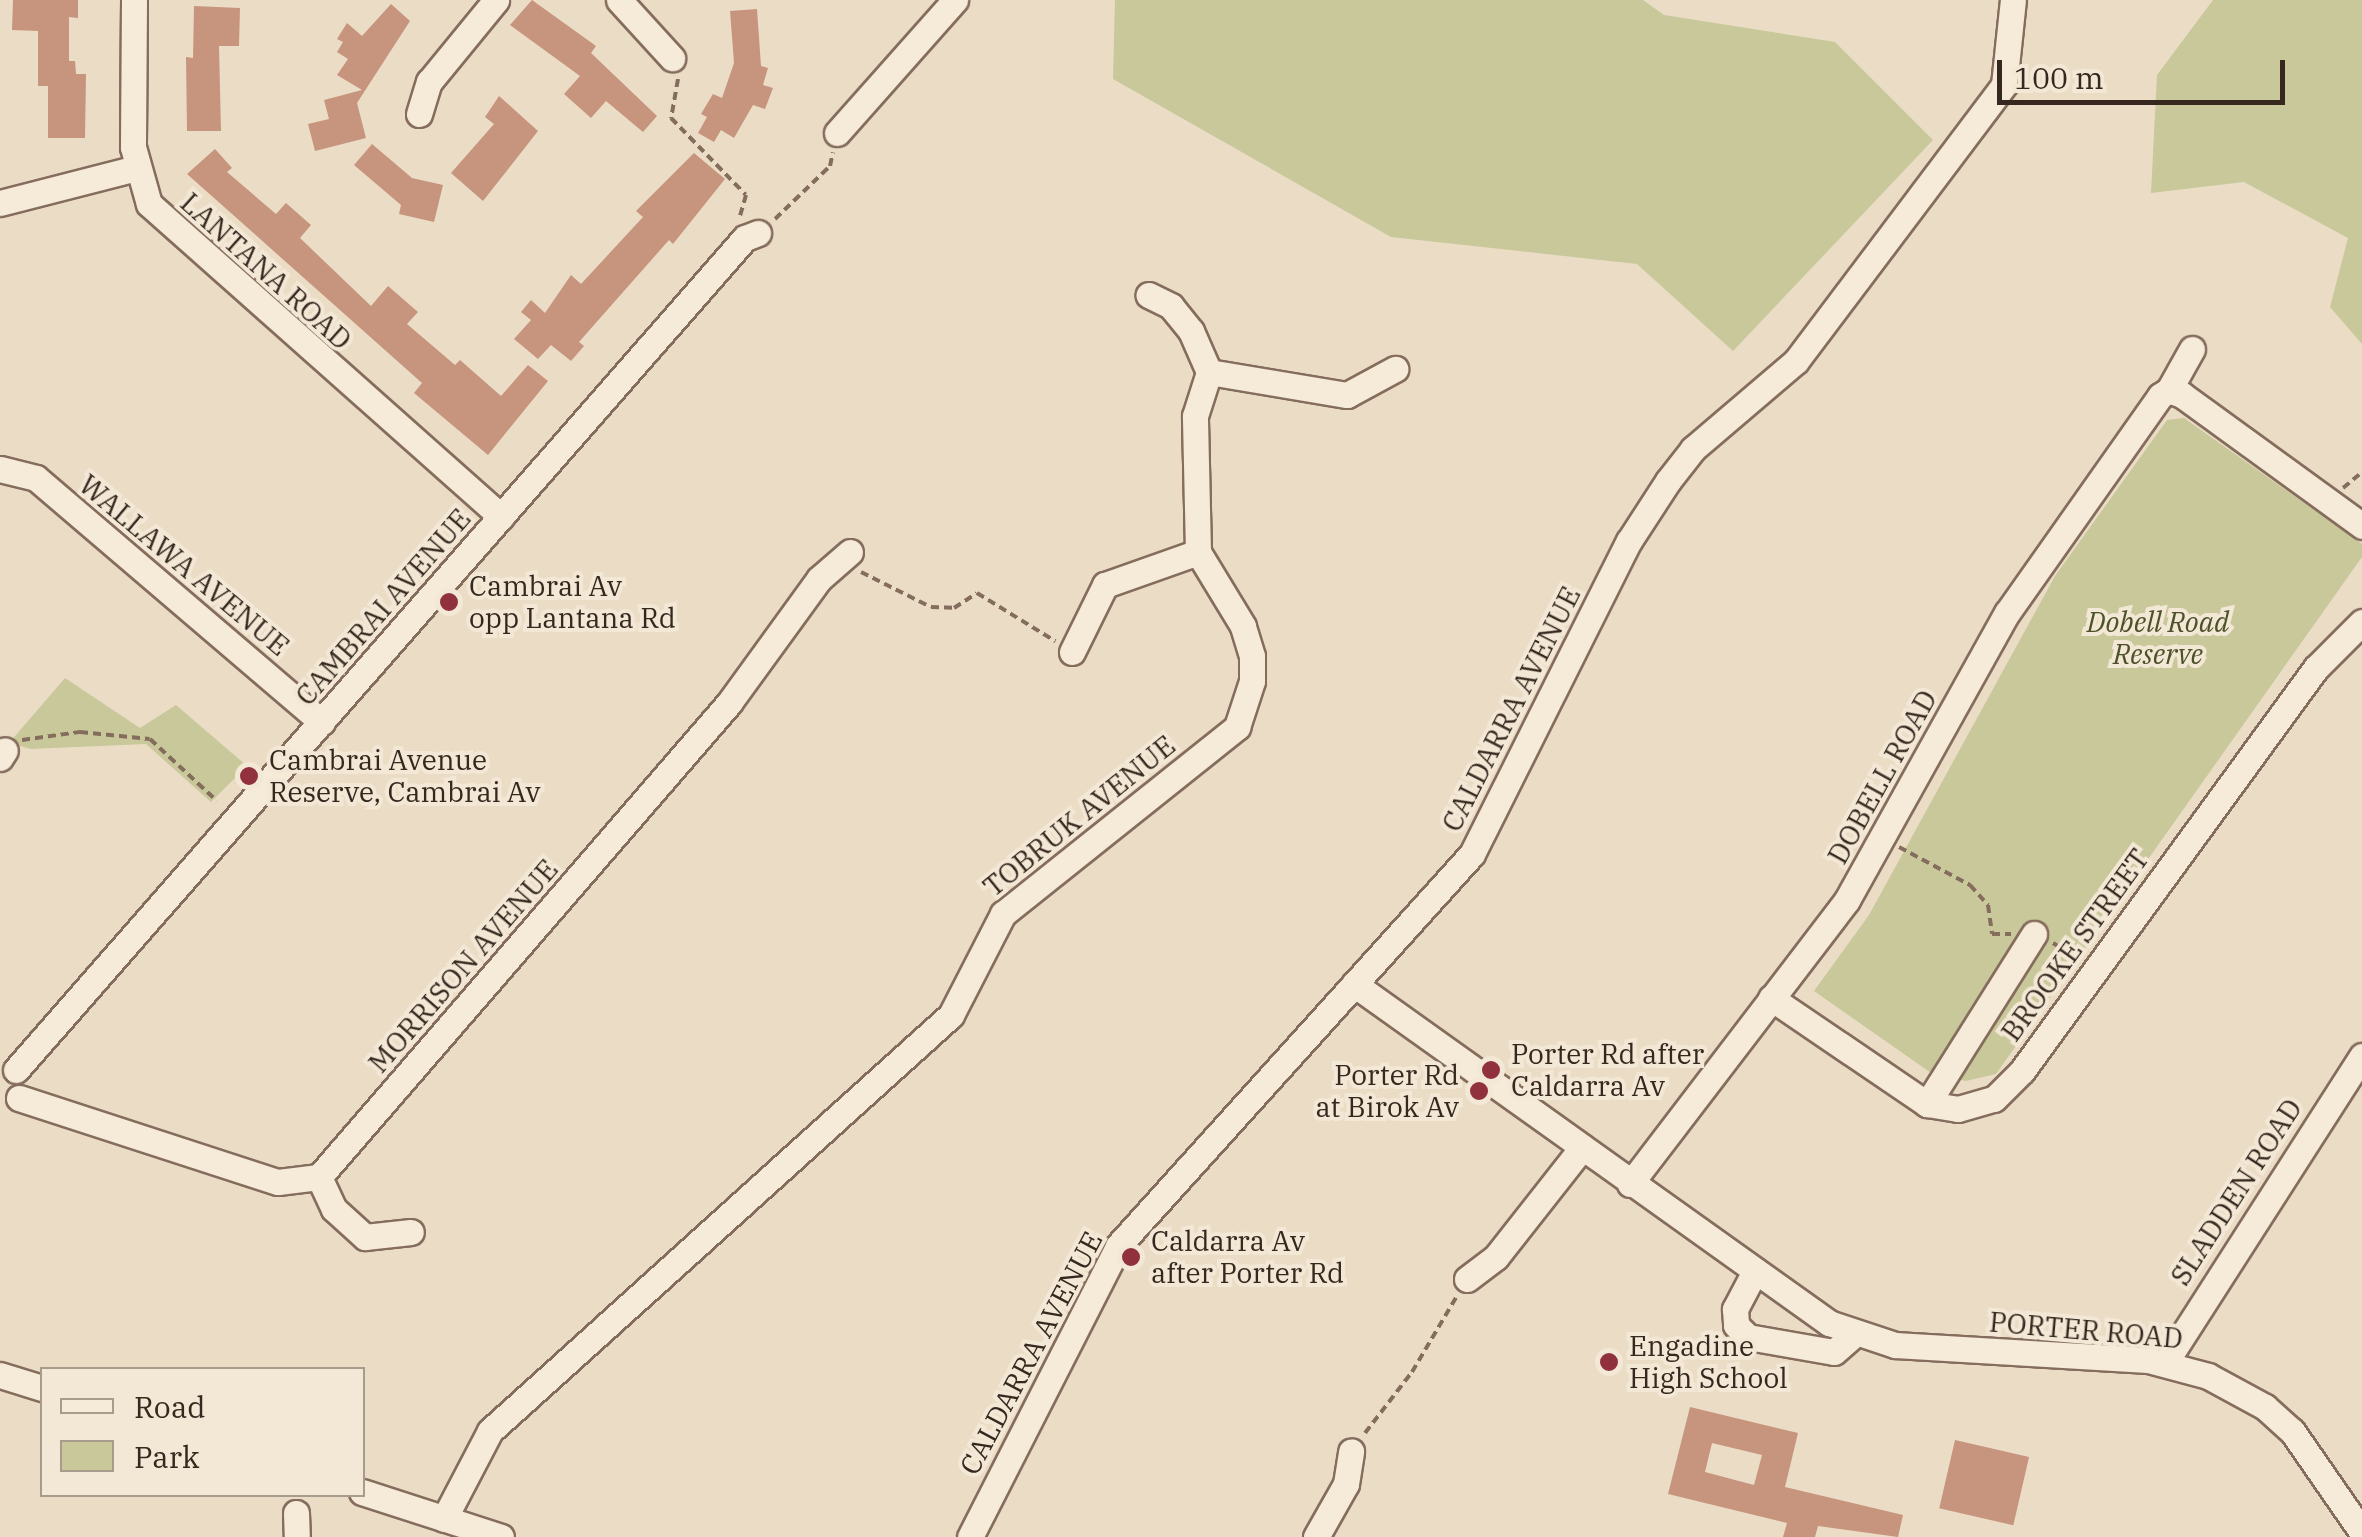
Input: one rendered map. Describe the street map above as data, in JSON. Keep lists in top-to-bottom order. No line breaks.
{"streets":{"street":["LANTANA ROAD","WALLAWA AVENUE","CAMBRAI AVENUE","CALDARRA AVENUE","DOBELL ROAD","TOBRUK AVENUE","BROOKE STREET","MORRISON AVENUE","SLADDEN ROAD","PORTER ROAD"]},"crossings":[["LANTANA ROAD","CAMBRAI AVENUE"],["WALLAWA AVENUE","CAMBRAI AVENUE"],["CALDARRA AVENUE","PORTER ROAD"],["DOBELL ROAD","PORTER ROAD"],["SLADDEN ROAD","PORTER ROAD"]],"parks":["Dobell Road Reserve"],"places":["Cambrai Av opp Lantana Rd","Cambrai Avenue Reserve, Cambrai Av","Porter Rd after Caldarra Av","Porter Rd at Birok Av","Caldarra Av after Porter Rd","Engadine High School"],"legend":["Road","Park"],"scale_bar":"100 m"}
